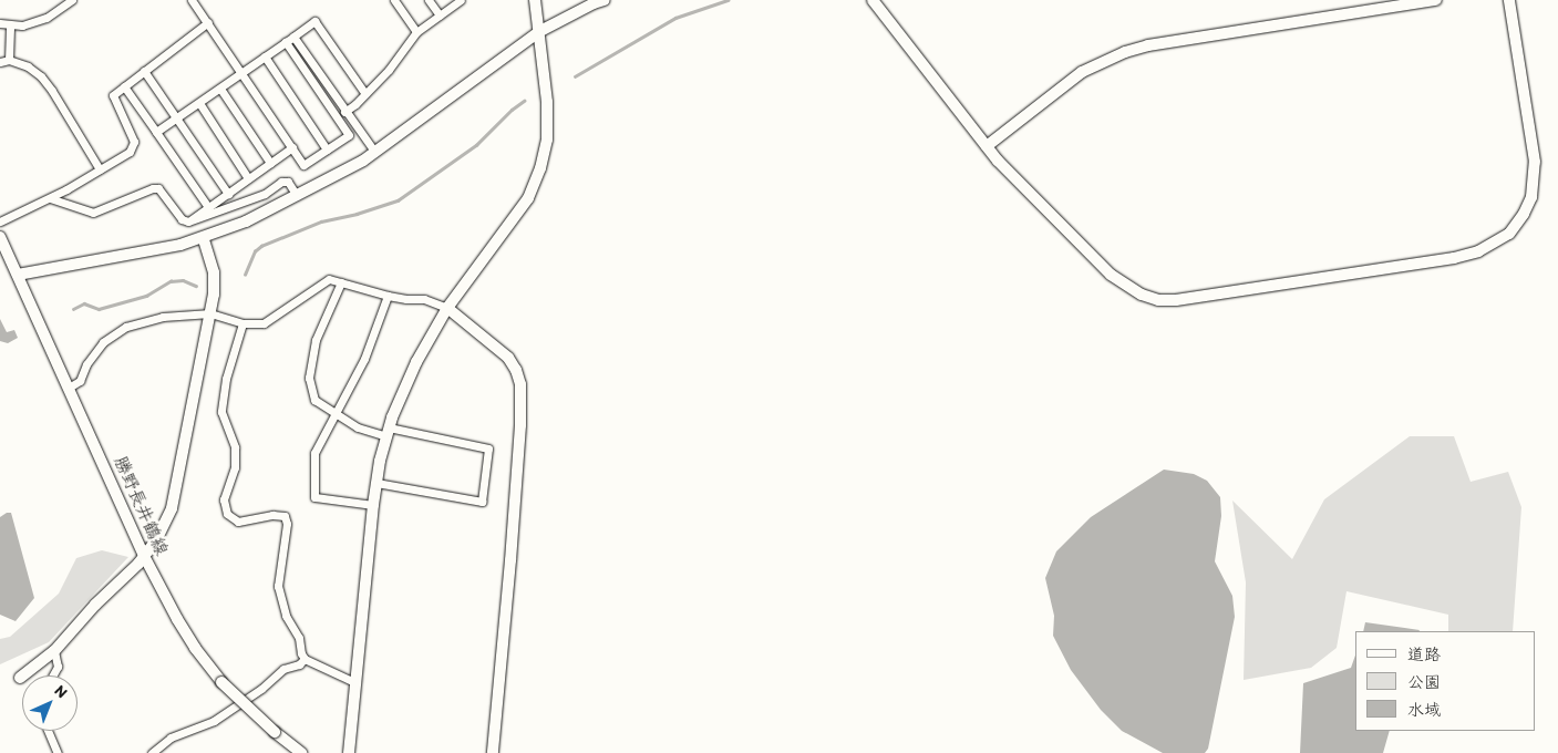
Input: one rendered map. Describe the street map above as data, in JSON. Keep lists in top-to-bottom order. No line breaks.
{"streets":{"street":["勝野長井鶴線"]},"legend":["道路","公園","水域"],"north":"top right"}
